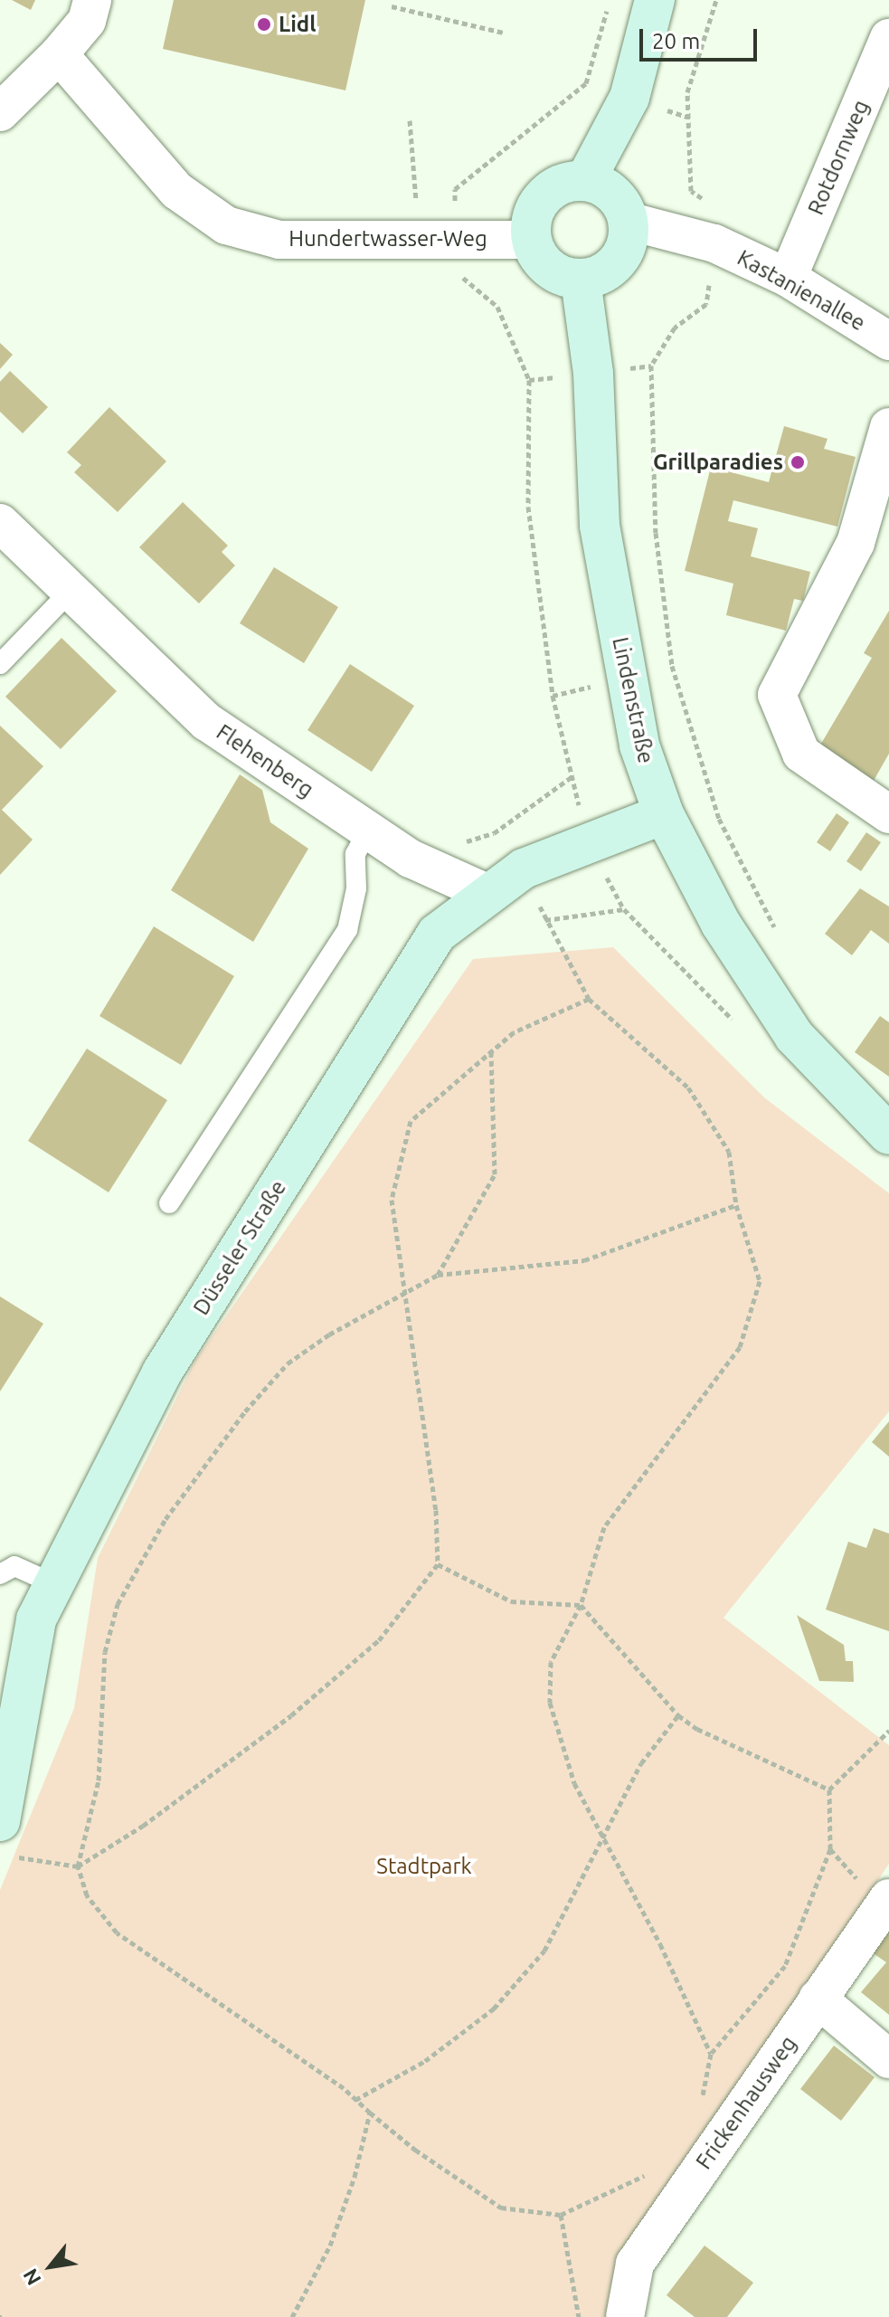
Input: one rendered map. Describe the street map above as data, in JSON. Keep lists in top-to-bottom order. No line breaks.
{"streets":{"main road":["Lindenstraße","Düsseler Straße"],"street":["Rotdornweg","Hundertwasser-Weg","Kastanienallee","Flehenberg","Frickenhausweg"]},"crossings":[["Rotdornweg","Kastanienallee"],["Hundertwasser-Weg","Kastanienallee"],["Hundertwasser-Weg","Lindenstraße"],["Kastanienallee","Lindenstraße"],["Lindenstraße","Düsseler Straße"],["Flehenberg","Düsseler Straße"]],"parks":["Stadtpark"],"places":["Lidl","Grillparadies"],"scale_bar":"20 m","north":"bottom left"}
